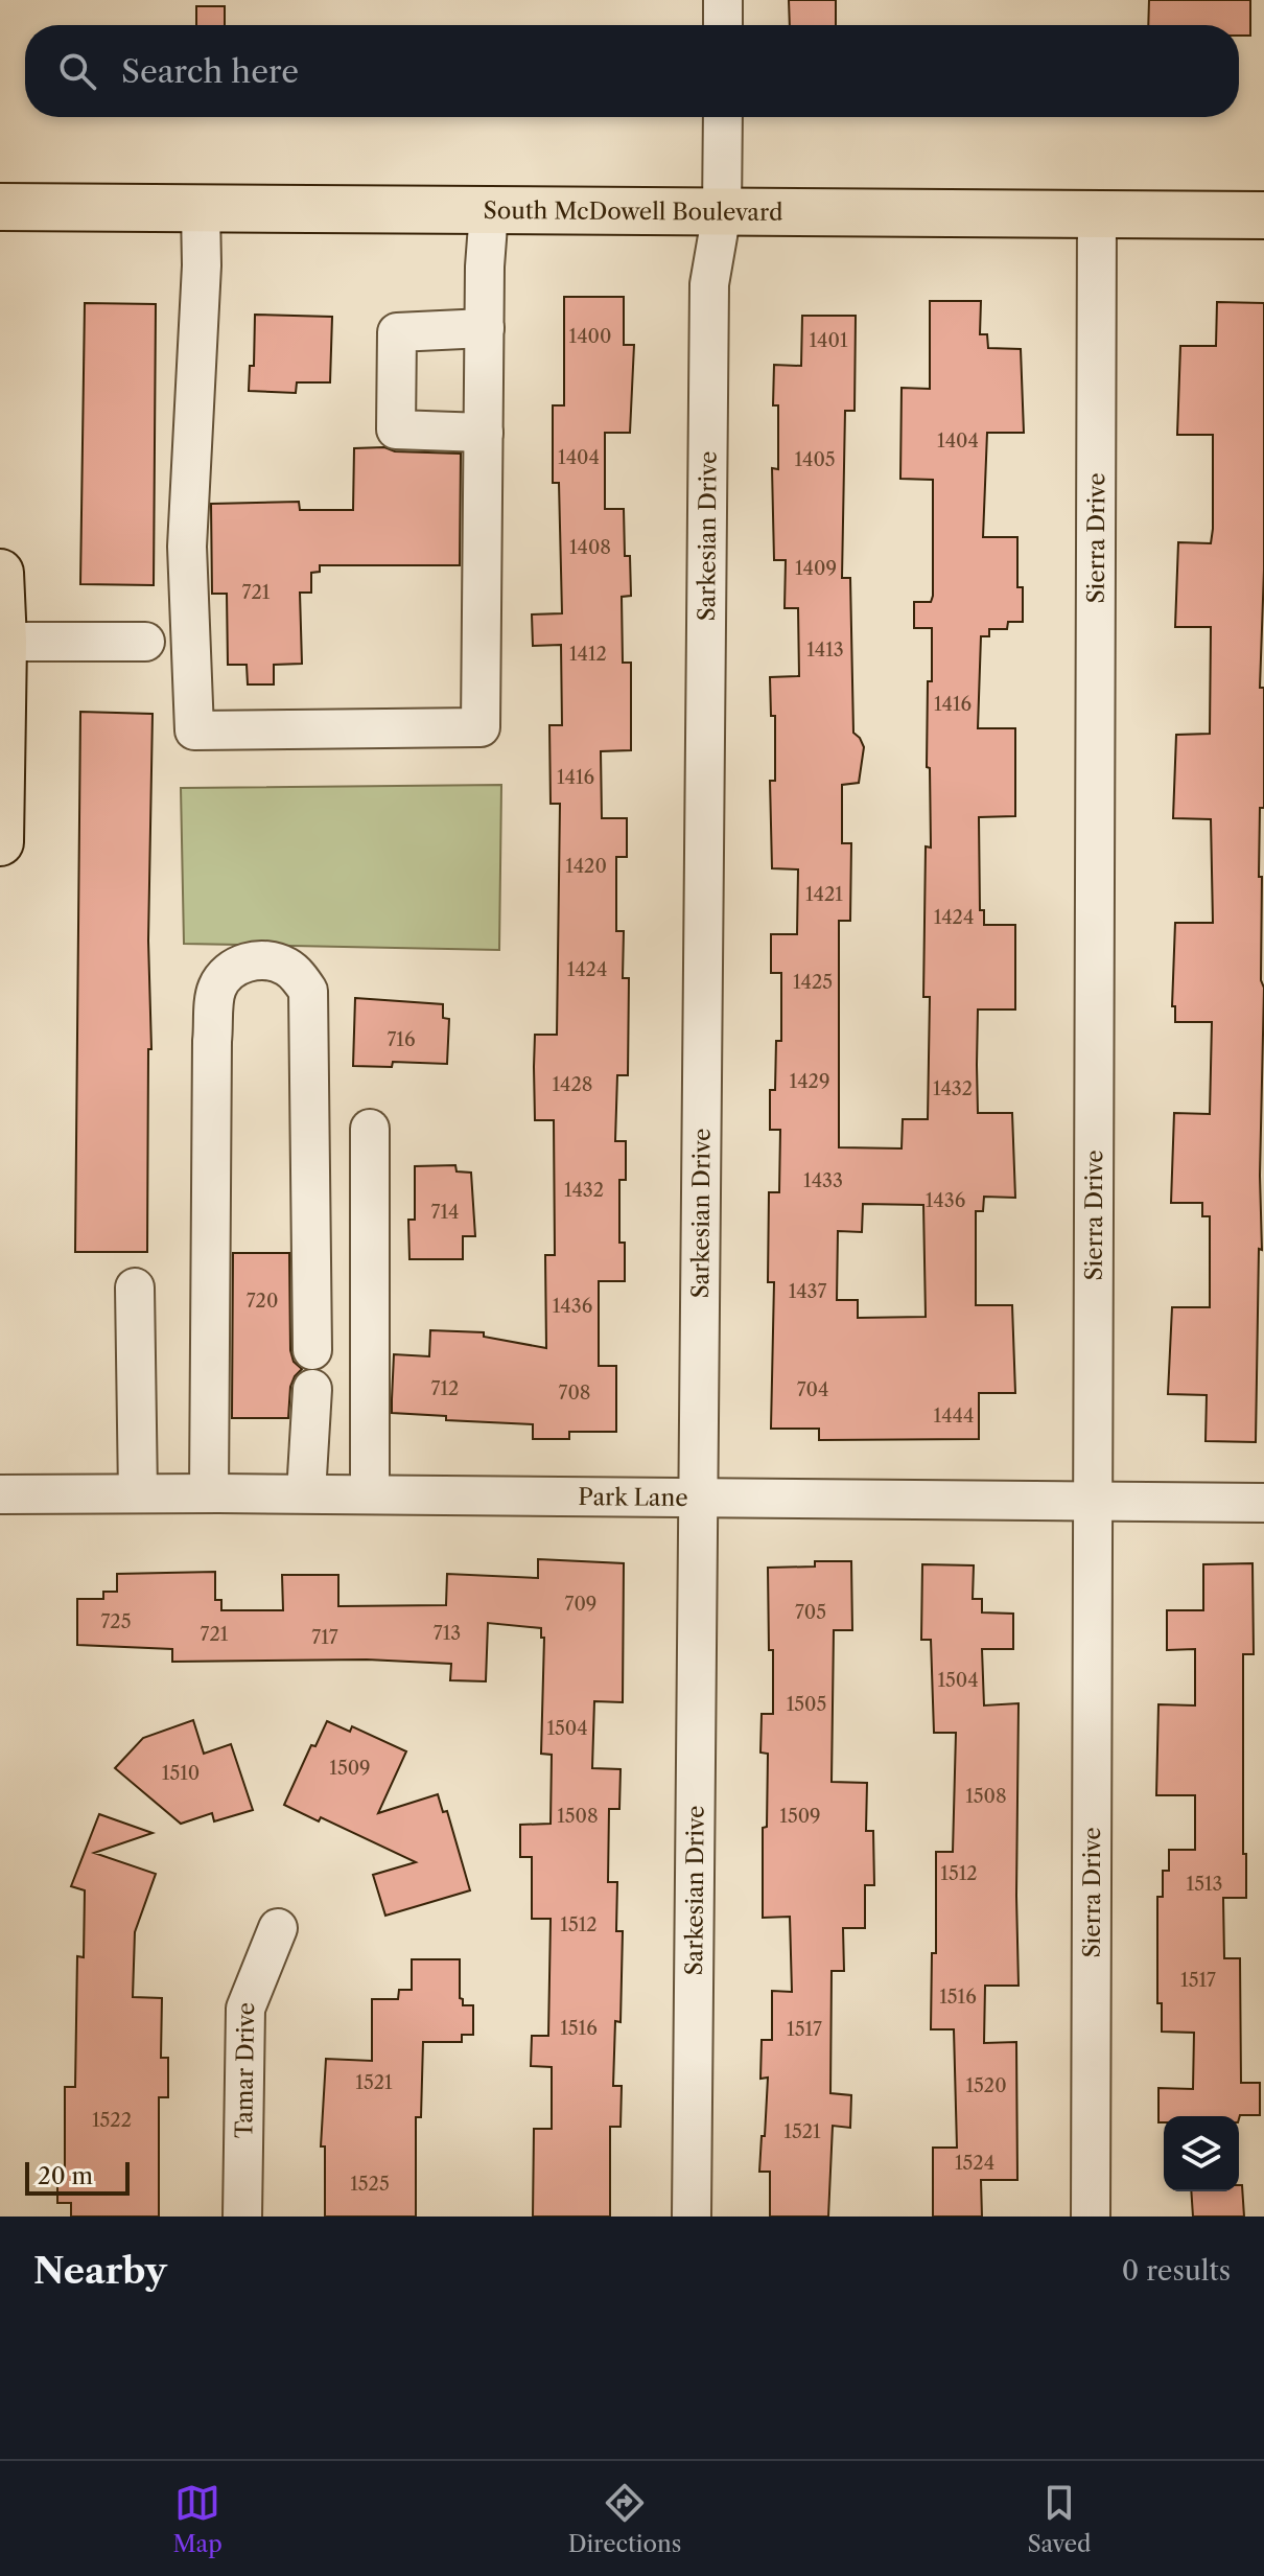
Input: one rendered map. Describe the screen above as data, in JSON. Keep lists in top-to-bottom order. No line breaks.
{"streets":{"main road":["South McDowell Boulevard"],"street":["Sarkesian Drive","Sierra Drive","Park Lane","Tamar Drive"]},"crossings":[["South McDowell Boulevard","Sarkesian Drive"],["South McDowell Boulevard","Sierra Drive"],["Sarkesian Drive","Park Lane"],["Sierra Drive","Park Lane"]],"house_numbers":["1400","1401","1404","1404","1405","1408","1409","721","1413","1412","1416","1416","1420","1421","1424","1424","1425","716","1429","1428","1432","1433","1432","1436","714","1437","720","1436","712","704","708","1444","709","705","725","713","721","717","1504","1505","1504","1509","1510","1508","1508","1509","1512","1513","1512","1517","1516","1516","1517","1521","1520","1522","1521","1524","1525"],"scale_bar":"20 m","page":{"search":"Search here","scale":"20 m","heading":["Nearby","0 results"],"nav":["Map","Directions","Saved"]}}
